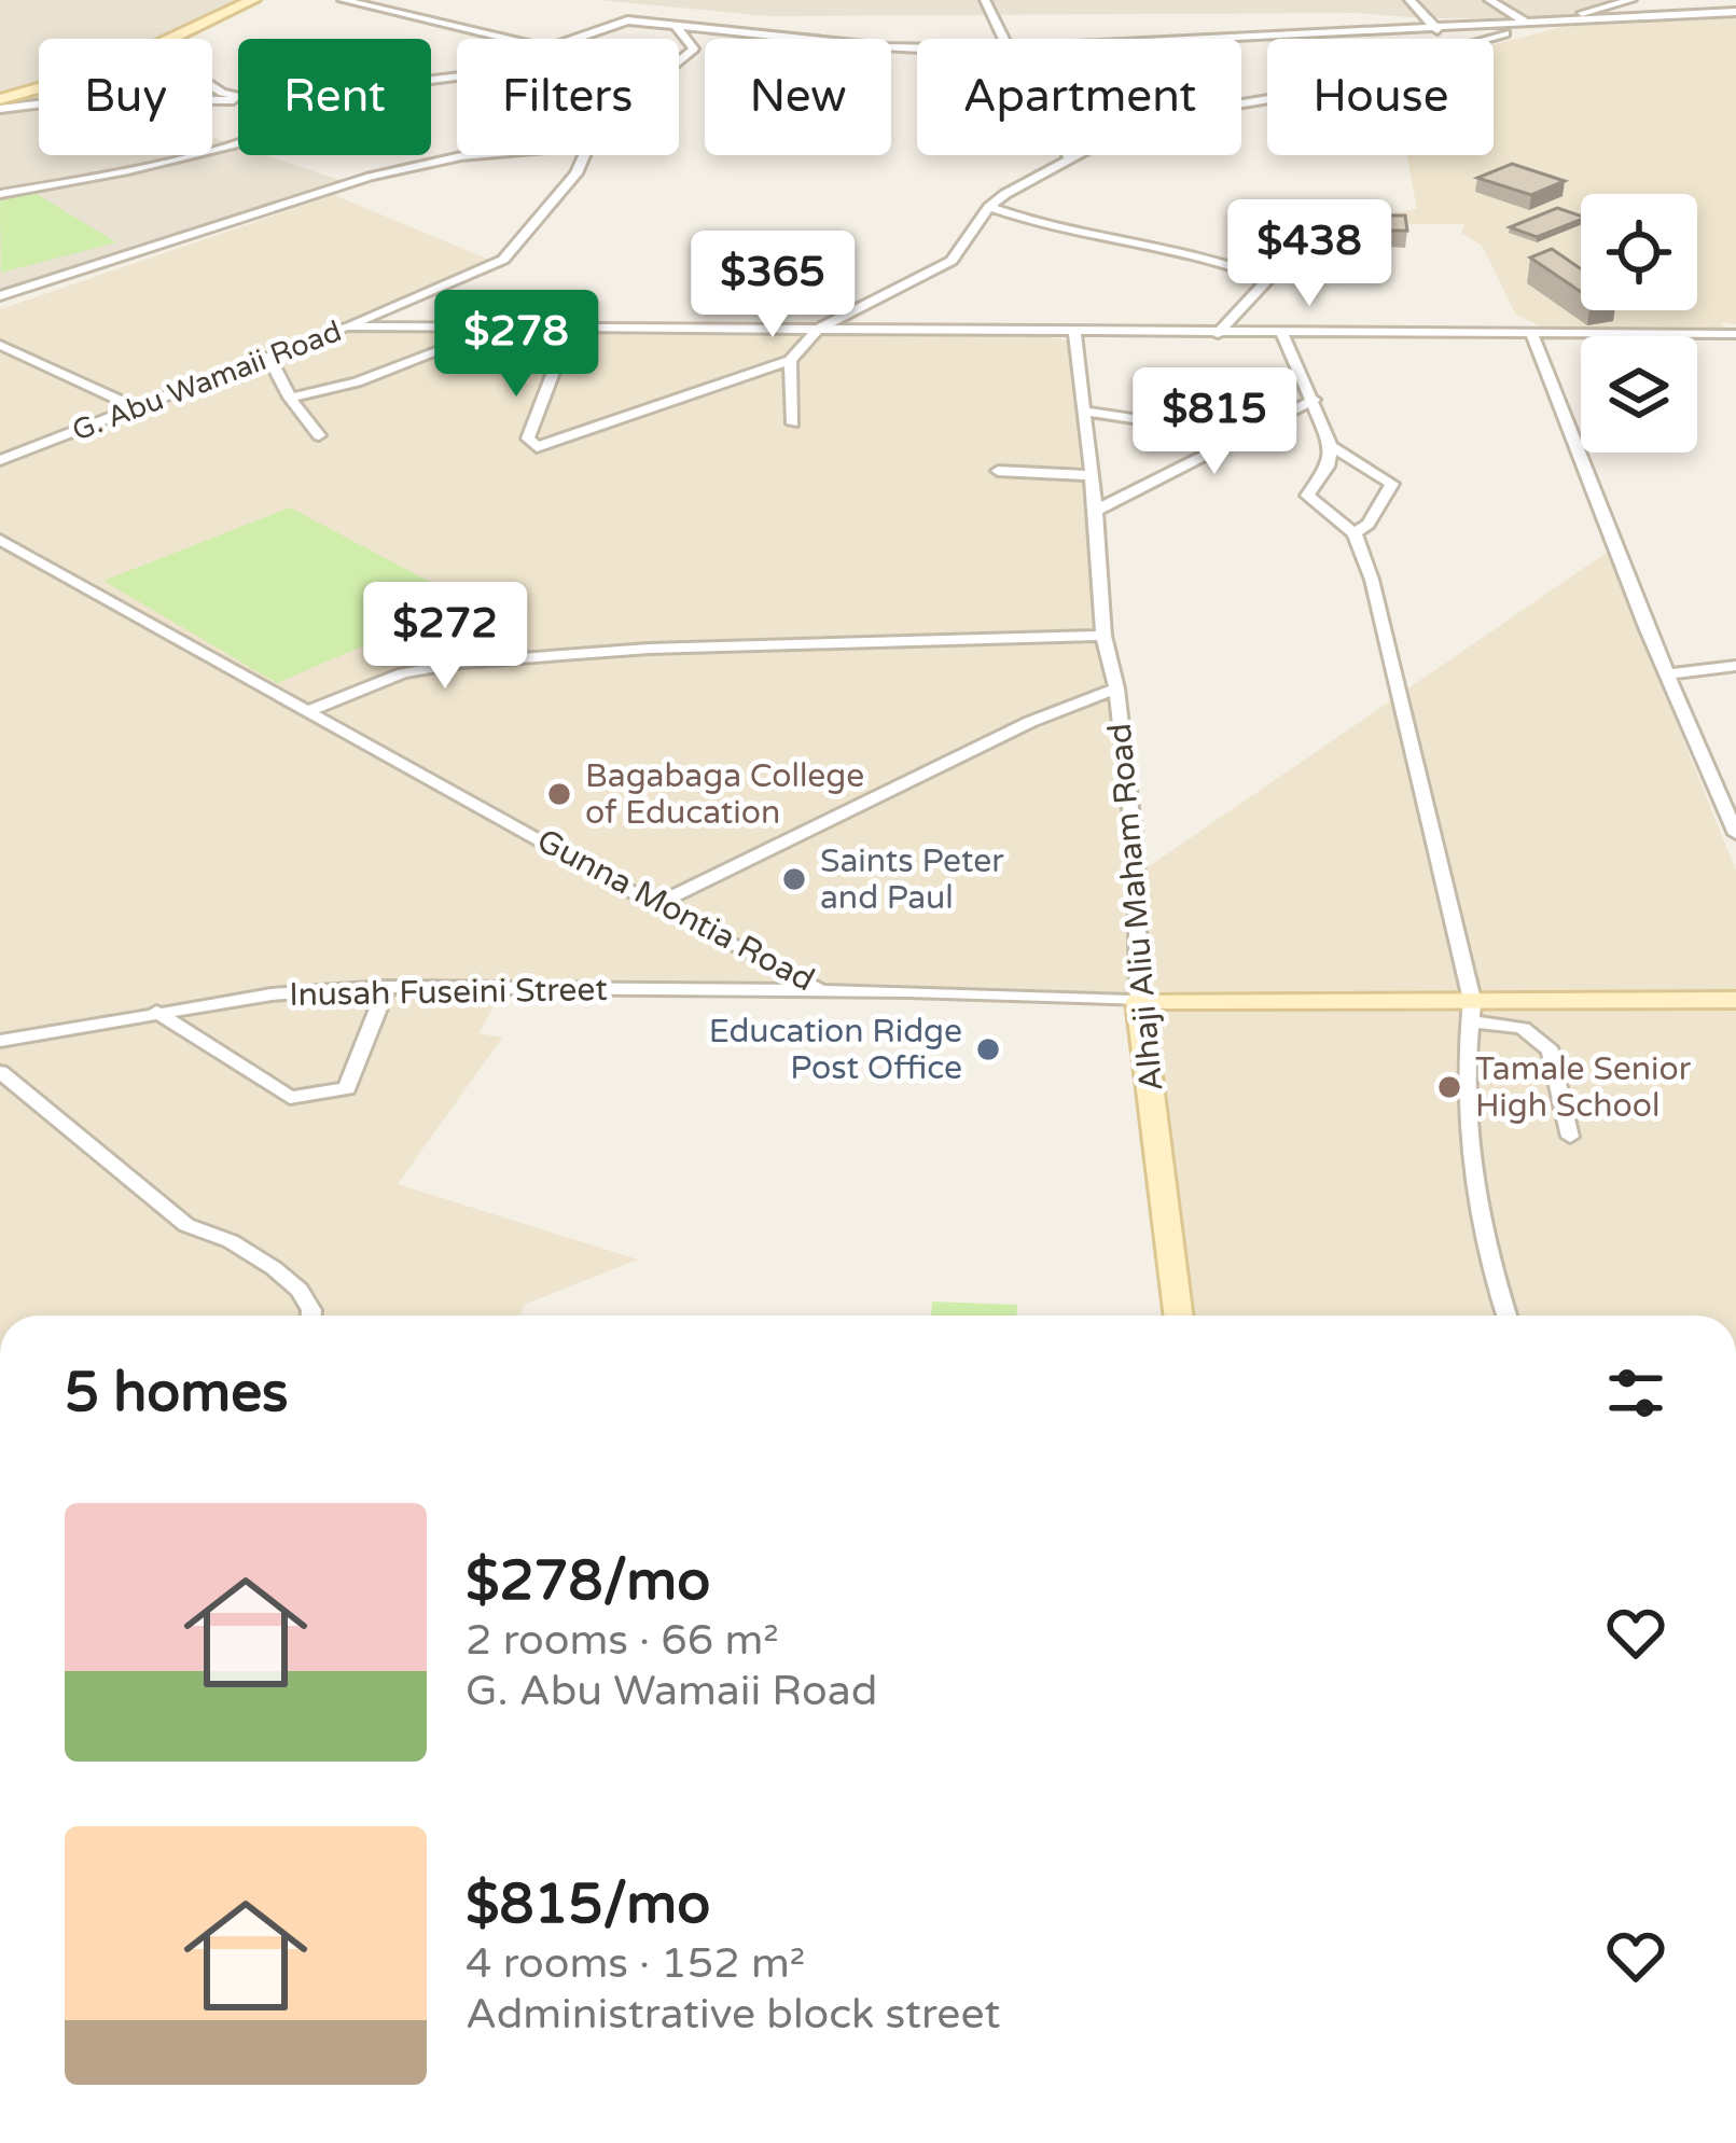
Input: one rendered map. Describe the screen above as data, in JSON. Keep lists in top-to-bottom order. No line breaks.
{"streets":{"street":["G. Abu Wamaii Road","Alhaji Aliu Maham Road","Gunna Montia Road","Inusah Fuseini Street"]},"crossings":[["G. Abu Wamaii Road","Alhaji Aliu Maham Road"],["Alhaji Aliu Maham Road","Gunna Montia Road"],["Gunna Montia Road","Inusah Fuseini Street"]],"places":["Bagabaga College of Education","Saints Peter and Paul","Education Ridge Post Office","Tamale Senior High School"],"page":{"chip":["Buy","Rent","Filters","New","Apartment","House"],"price":["$438","$365","$278","$815","$272"],"heading":"5 homes","list":[{"name":"$278/mo","note":"2 rooms · 66 m² · G. Abu Wamaii Road"},{"name":"$815/mo","note":"4 rooms · 152 m² · Administrative block street"}]}}
